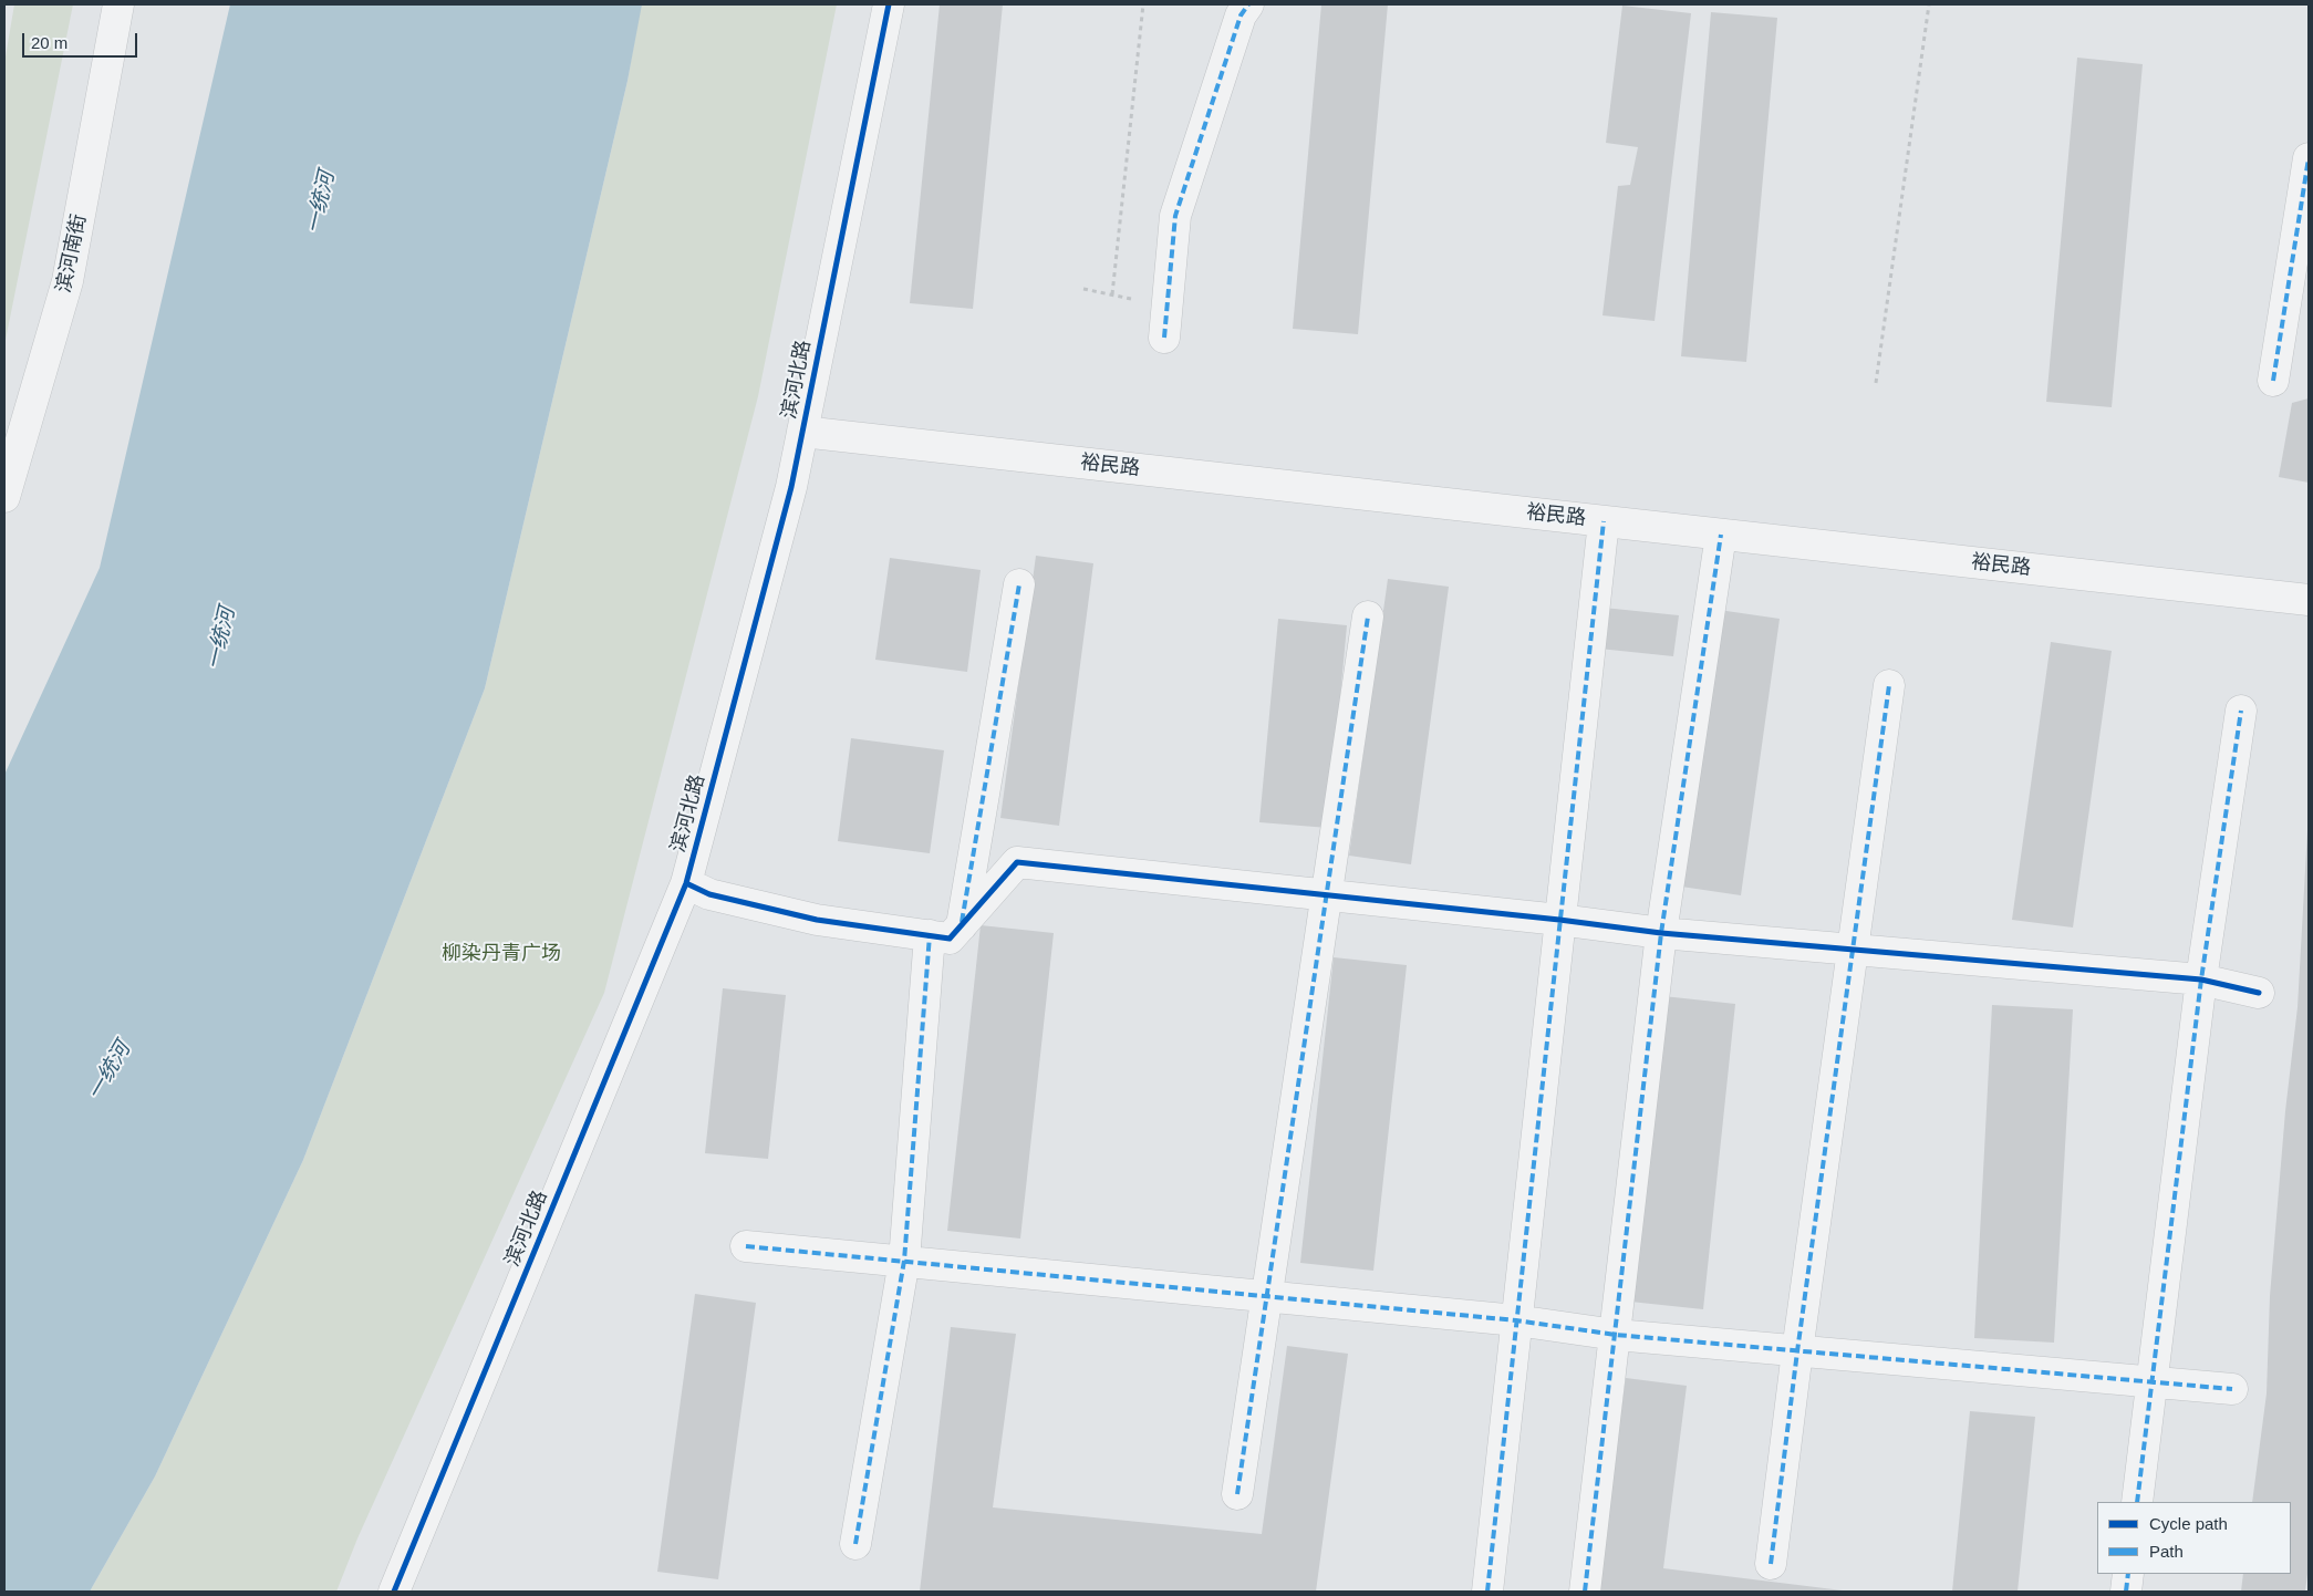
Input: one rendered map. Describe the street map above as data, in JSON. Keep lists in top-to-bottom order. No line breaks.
{"streets":{"street":["滨河南街","滨河北路","裕民路"]},"crossings":[["滨河北路","裕民路"]],"water":["一统河"],"parks":["柳染丹青广场"],"legend":["Cycle path","Path"],"scale_bar":"20 m"}
